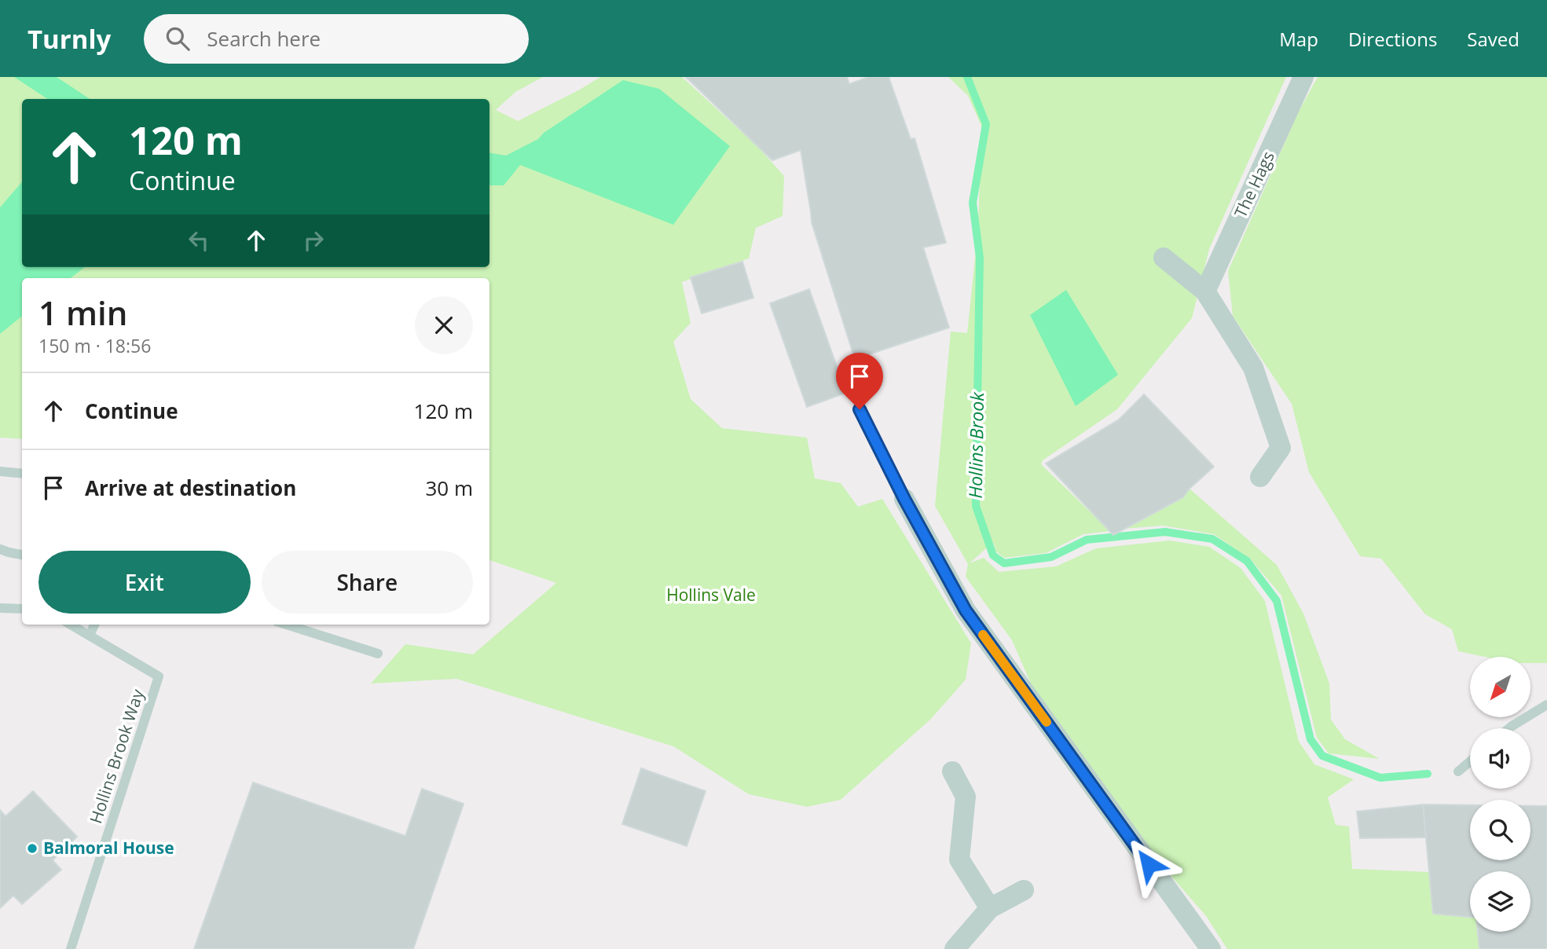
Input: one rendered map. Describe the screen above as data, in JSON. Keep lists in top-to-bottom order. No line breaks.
{"streets":{"street":["The Hags"],"lane":["Hollins Brook Way"]},"water":["Hollins Brook"],"parks":["Hollins Vale"],"places":["Balmoral House"],"north":"bottom left","page":{"header":"Turnly","search":"Search here","nav":["Map","Directions","Saved"],"turn":["120 m","Continue"],"heading":["1 min","150 m · 18:56"],"list":[{"name":"Continue","value":"120 m"},{"name":"Arrive at destination","value":"30 m"}],"buttons":["Exit","Share"]}}
